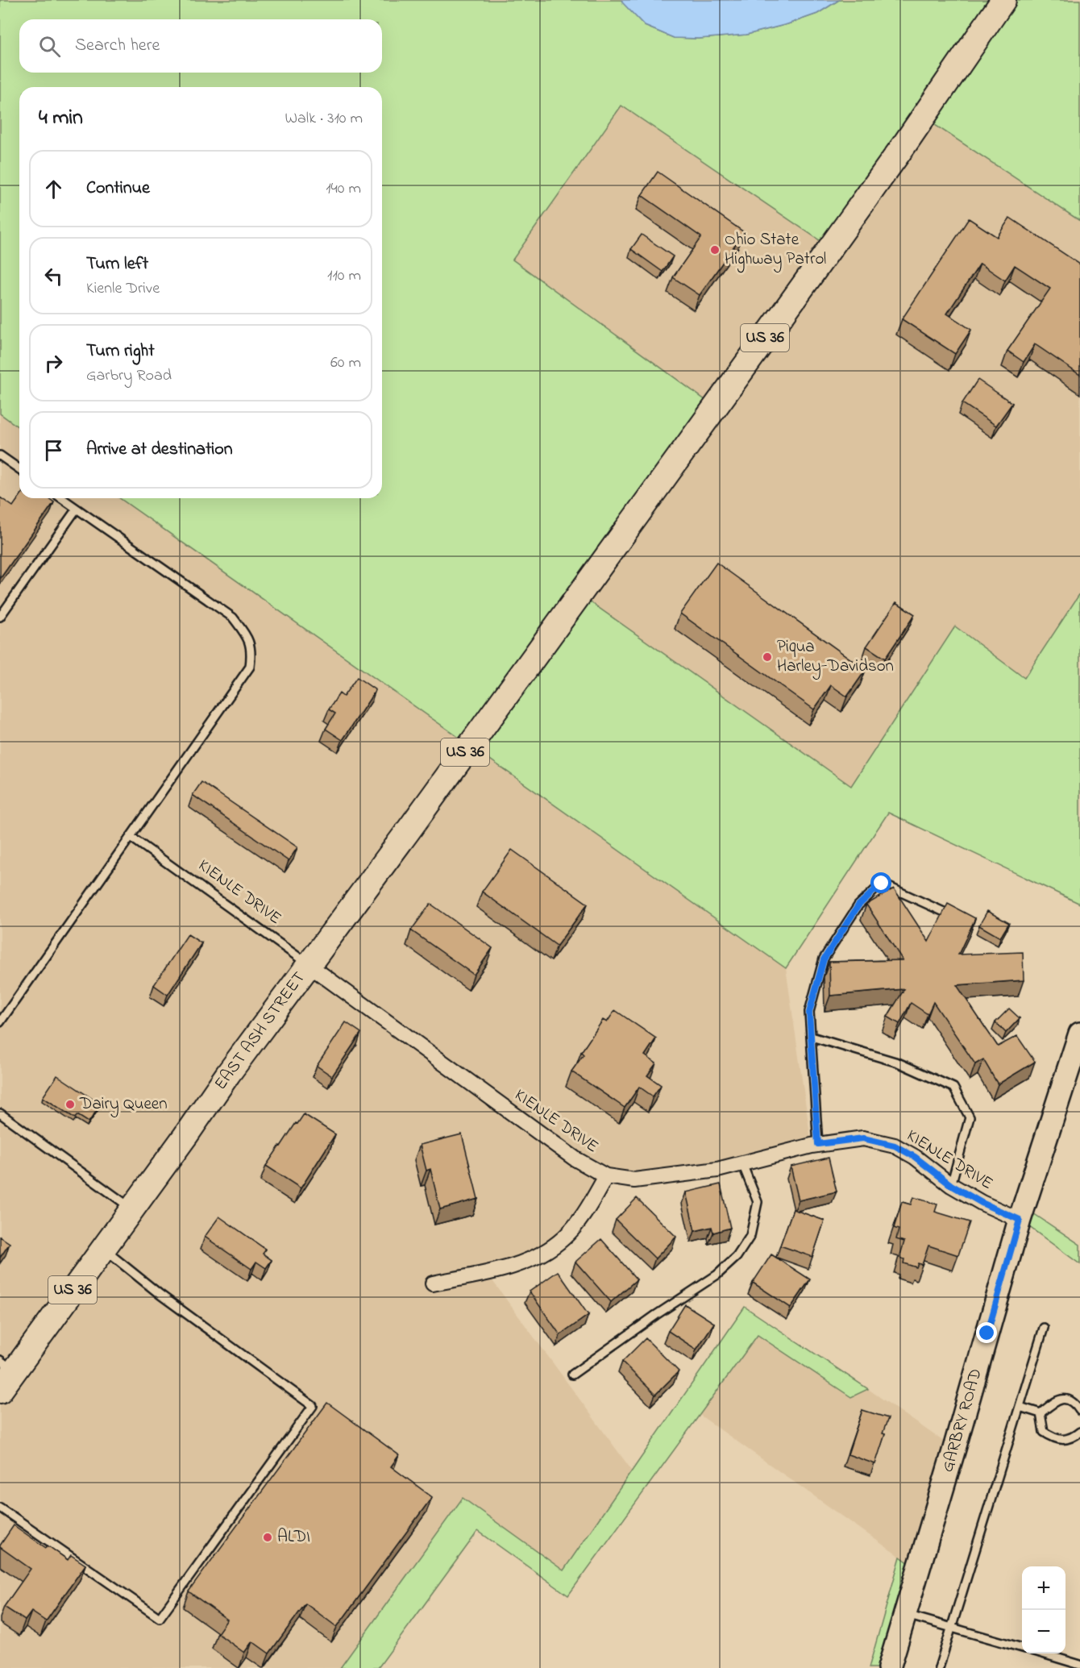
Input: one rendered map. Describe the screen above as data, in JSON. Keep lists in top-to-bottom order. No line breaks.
{"streets":{"main road":["US 36","EAST ASH STREET"],"street":["KIENLE DRIVE","GARBRY ROAD"]},"crossings":[["KIENLE DRIVE","EAST ASH STREET"],["KIENLE DRIVE","GARBRY ROAD"]],"places":["Ohio State Highway Patrol","Piqua Harley-Davidson","Dairy Queen","ALDI"],"page":{"search":"Search here","heading":["4 min","Walk · 310 m"],"list":[["Continue","140 m"],["Turn left","Kienle Drive","110 m"],["Turn right","Garbry Road","60 m"],"Arrive at destination"],"map_buttons":["+","−"]}}
